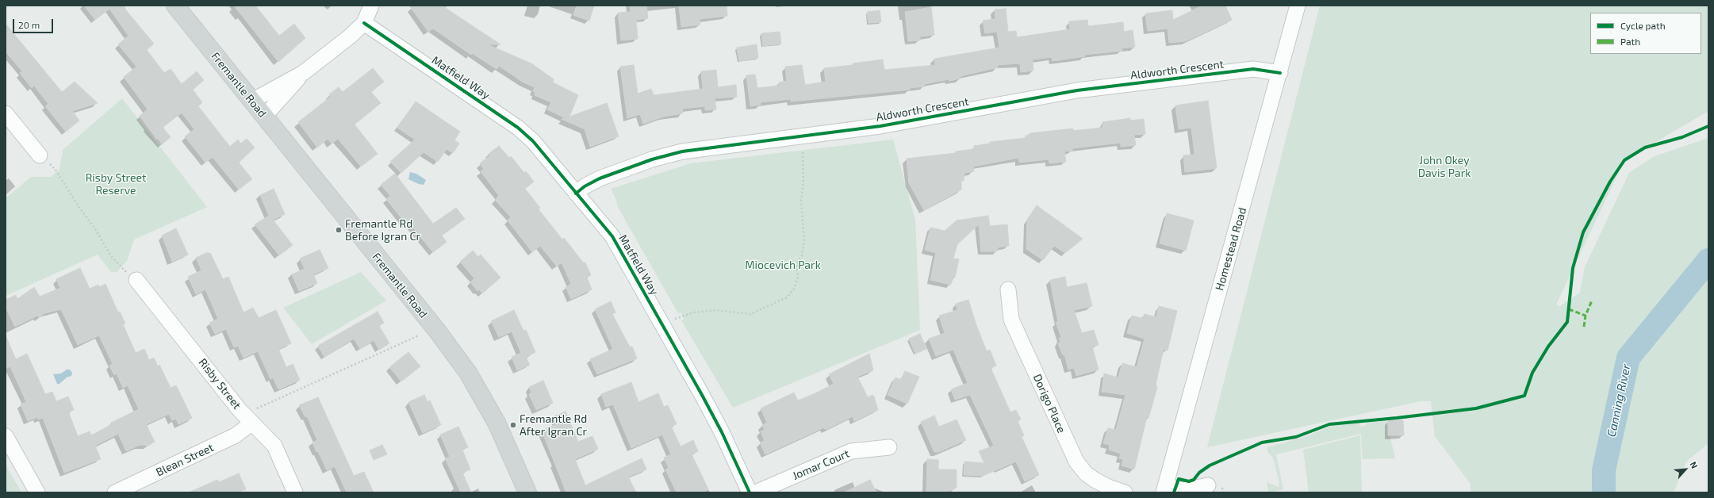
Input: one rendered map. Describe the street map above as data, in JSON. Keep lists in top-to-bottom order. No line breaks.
{"streets":{"main road":["Fremantle Road"],"street":["Aldworth Crescent","Matfield Way","Homestead Road","Risby Street","Dorigo Place","Blean Street","Jomar Court"]},"crossings":[["Aldworth Crescent","Matfield Way"],["Aldworth Crescent","Homestead Road"],["Risby Street","Blean Street"]],"water":["Canning River"],"parks":["John Okey Davis Park","Risby Street Reserve","Miocevich Park"],"places":["Fremantle Rd Before Igran Cr","Fremantle Rd After Igran Cr"],"legend":["Cycle path","Path"],"scale_bar":"20 m","north":"top right"}
